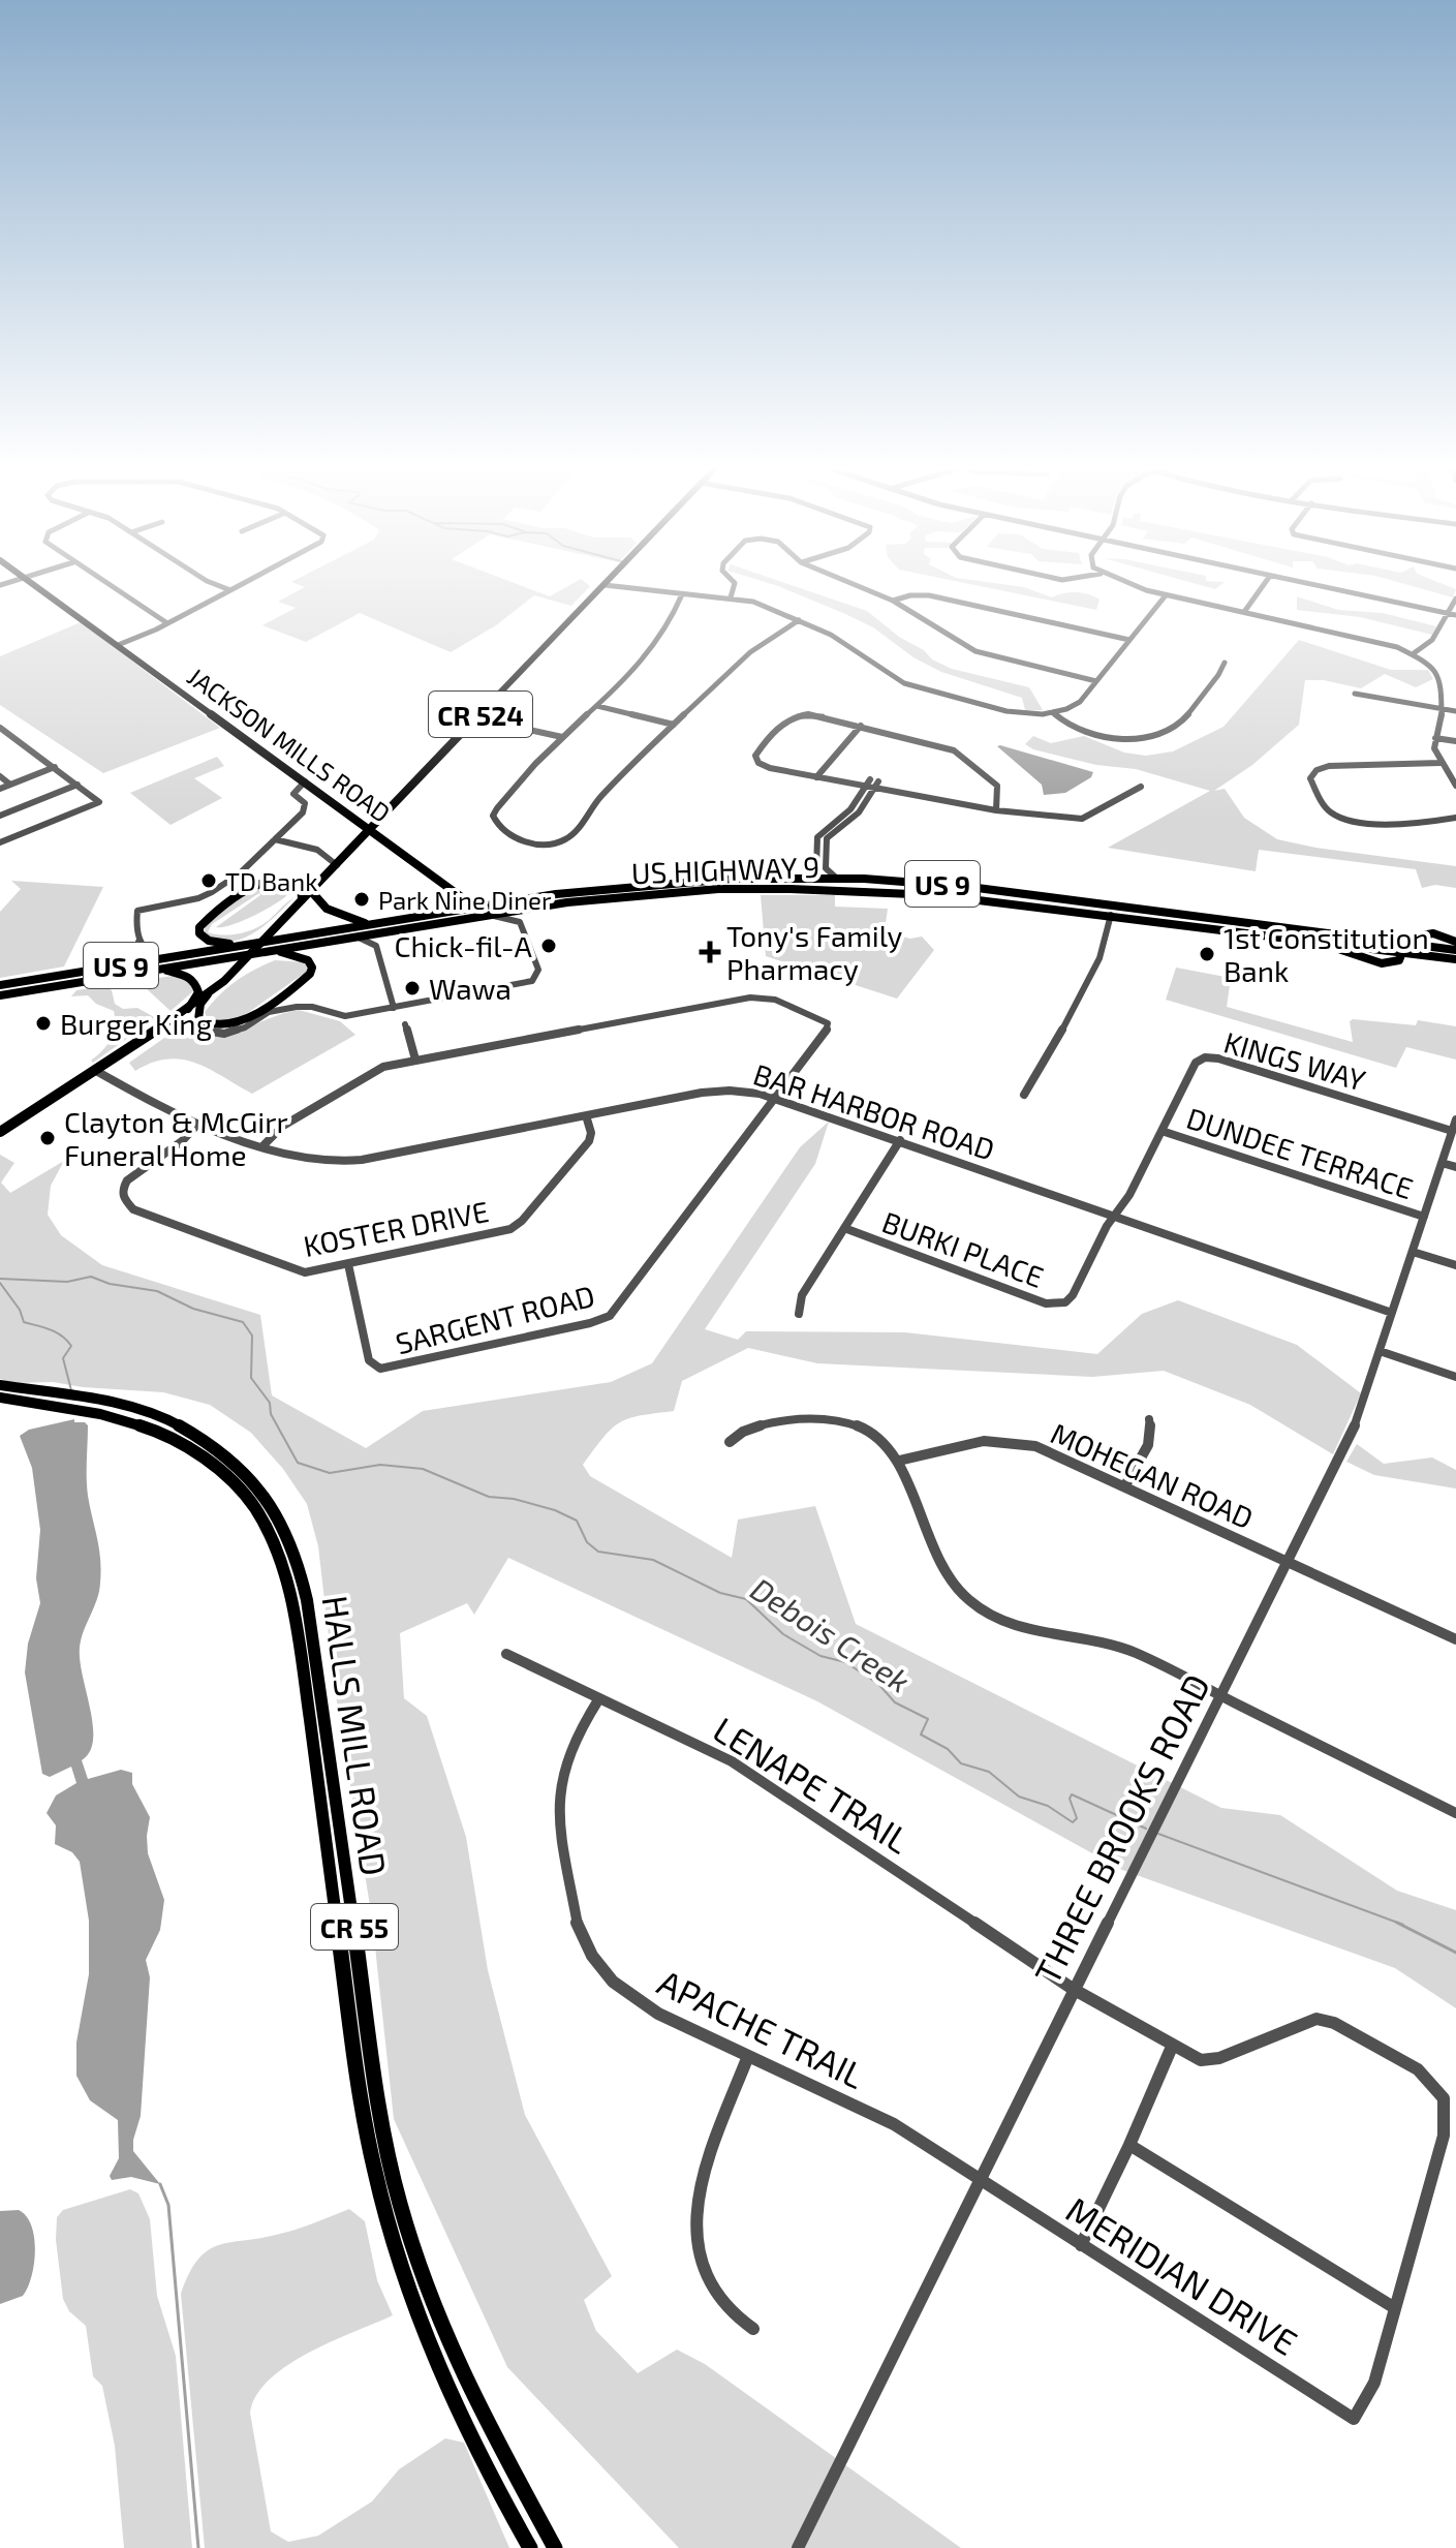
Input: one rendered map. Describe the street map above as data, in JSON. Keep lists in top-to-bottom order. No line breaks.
{"streets":{"highway":["US HIGHWAY 9","US 9"],"main road":["CR 524","JACKSON MILLS ROAD","HALLS MILL ROAD","CR 55"],"street":["KINGS WAY","BAR HARBOR ROAD","DUNDEE TERRACE","KOSTER DRIVE","BURKI PLACE","SARGENT ROAD","MOHEGAN ROAD","LENAPE TRAIL","THREE BROOKS ROAD","APACHE TRAIL","MERIDIAN DRIVE"]},"crossings":[["CR 524","JACKSON MILLS ROAD"],["CR 524","US HIGHWAY 9"],["CR 524","BAR HARBOR ROAD"],["JACKSON MILLS ROAD","US HIGHWAY 9"],["KINGS WAY","BAR HARBOR ROAD"],["KINGS WAY","DUNDEE TERRACE"],["KINGS WAY","BURKI PLACE"],["KINGS WAY","THREE BROOKS ROAD"],["BAR HARBOR ROAD","KOSTER DRIVE"],["BAR HARBOR ROAD","BURKI PLACE"],["BAR HARBOR ROAD","SARGENT ROAD"],["BAR HARBOR ROAD","THREE BROOKS ROAD"],["DUNDEE TERRACE","THREE BROOKS ROAD"],["KOSTER DRIVE","SARGENT ROAD"],["MOHEGAN ROAD","THREE BROOKS ROAD"],["LENAPE TRAIL","THREE BROOKS ROAD"],["LENAPE TRAIL","APACHE TRAIL"],["LENAPE TRAIL","MERIDIAN DRIVE"],["THREE BROOKS ROAD","APACHE TRAIL"],["THREE BROOKS ROAD","MERIDIAN DRIVE"],["APACHE TRAIL","MERIDIAN DRIVE"]],"water":["Debois Creek"],"places":{"other":["TD Bank","Park Nine Diner","Chick-fil-A","1st Constitution Bank","Wawa","Burger King","Clayton & McGirr Funeral Home"],"health":["Tony's Family Pharmacy"]}}
